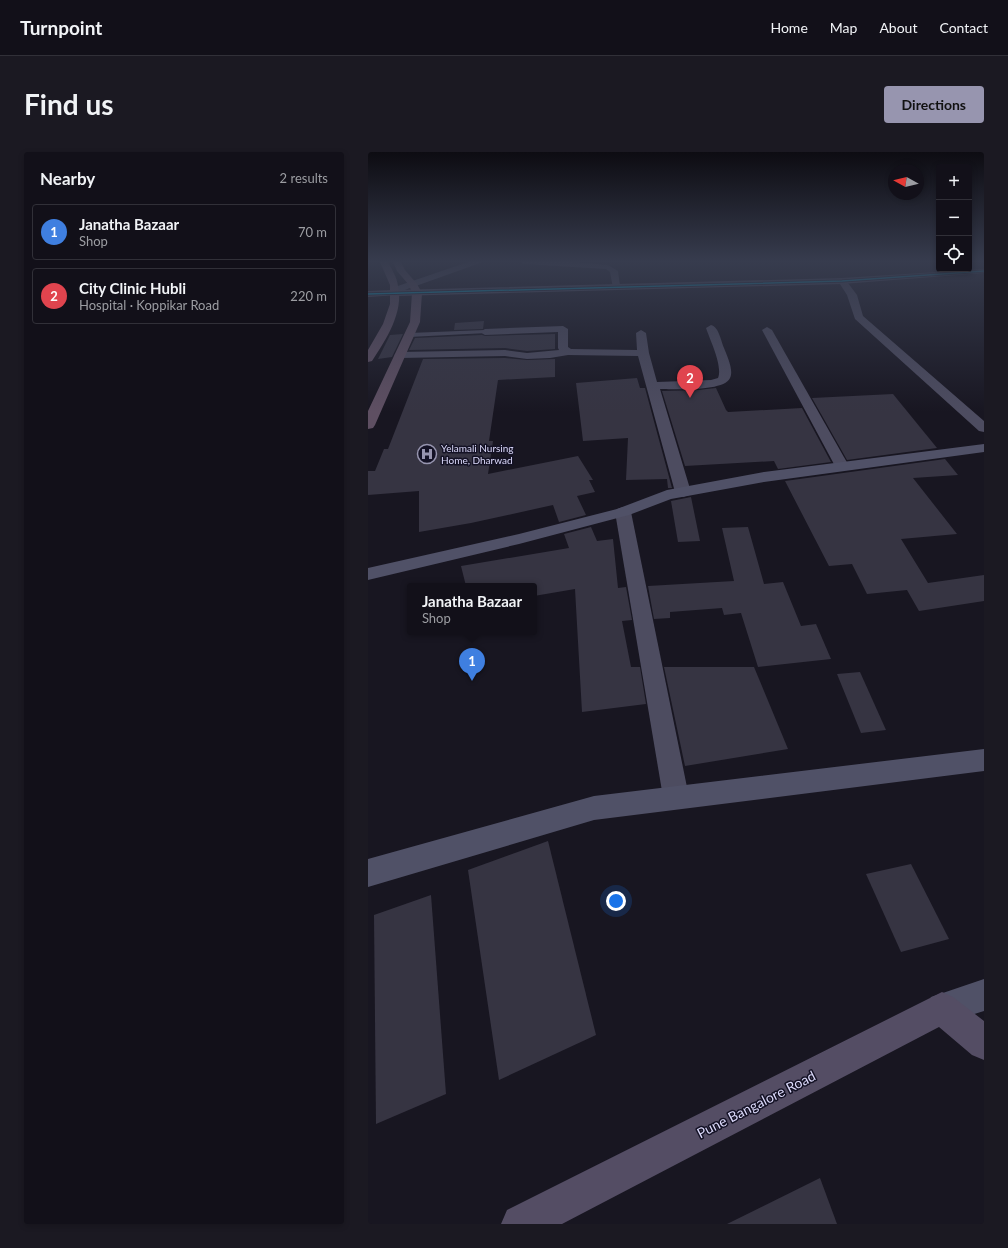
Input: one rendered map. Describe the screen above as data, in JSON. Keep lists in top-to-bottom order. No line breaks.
{"streets":{"main road":["Pune Bangalore Road"]},"places":{"hospital":["Yelamali Nursing Home, Dharwad"]},"north":"left","page":{"header":"Turnpoint","nav":["Home","Map","About","Contact"],"buttons":"Directions","title":"Find us","heading":["Nearby","2 results"],"map_buttons":["+","−"],"list":[{"mark":"1","name":"Janatha Bazaar","note":"Shop","value":"70 m"},{"mark":"2","name":"City Clinic Hubli","note":"Hospital · Koppikar Road","value":"220 m"}],"pins":["2","1"],"popup":["Janatha Bazaar","Shop"]}}
